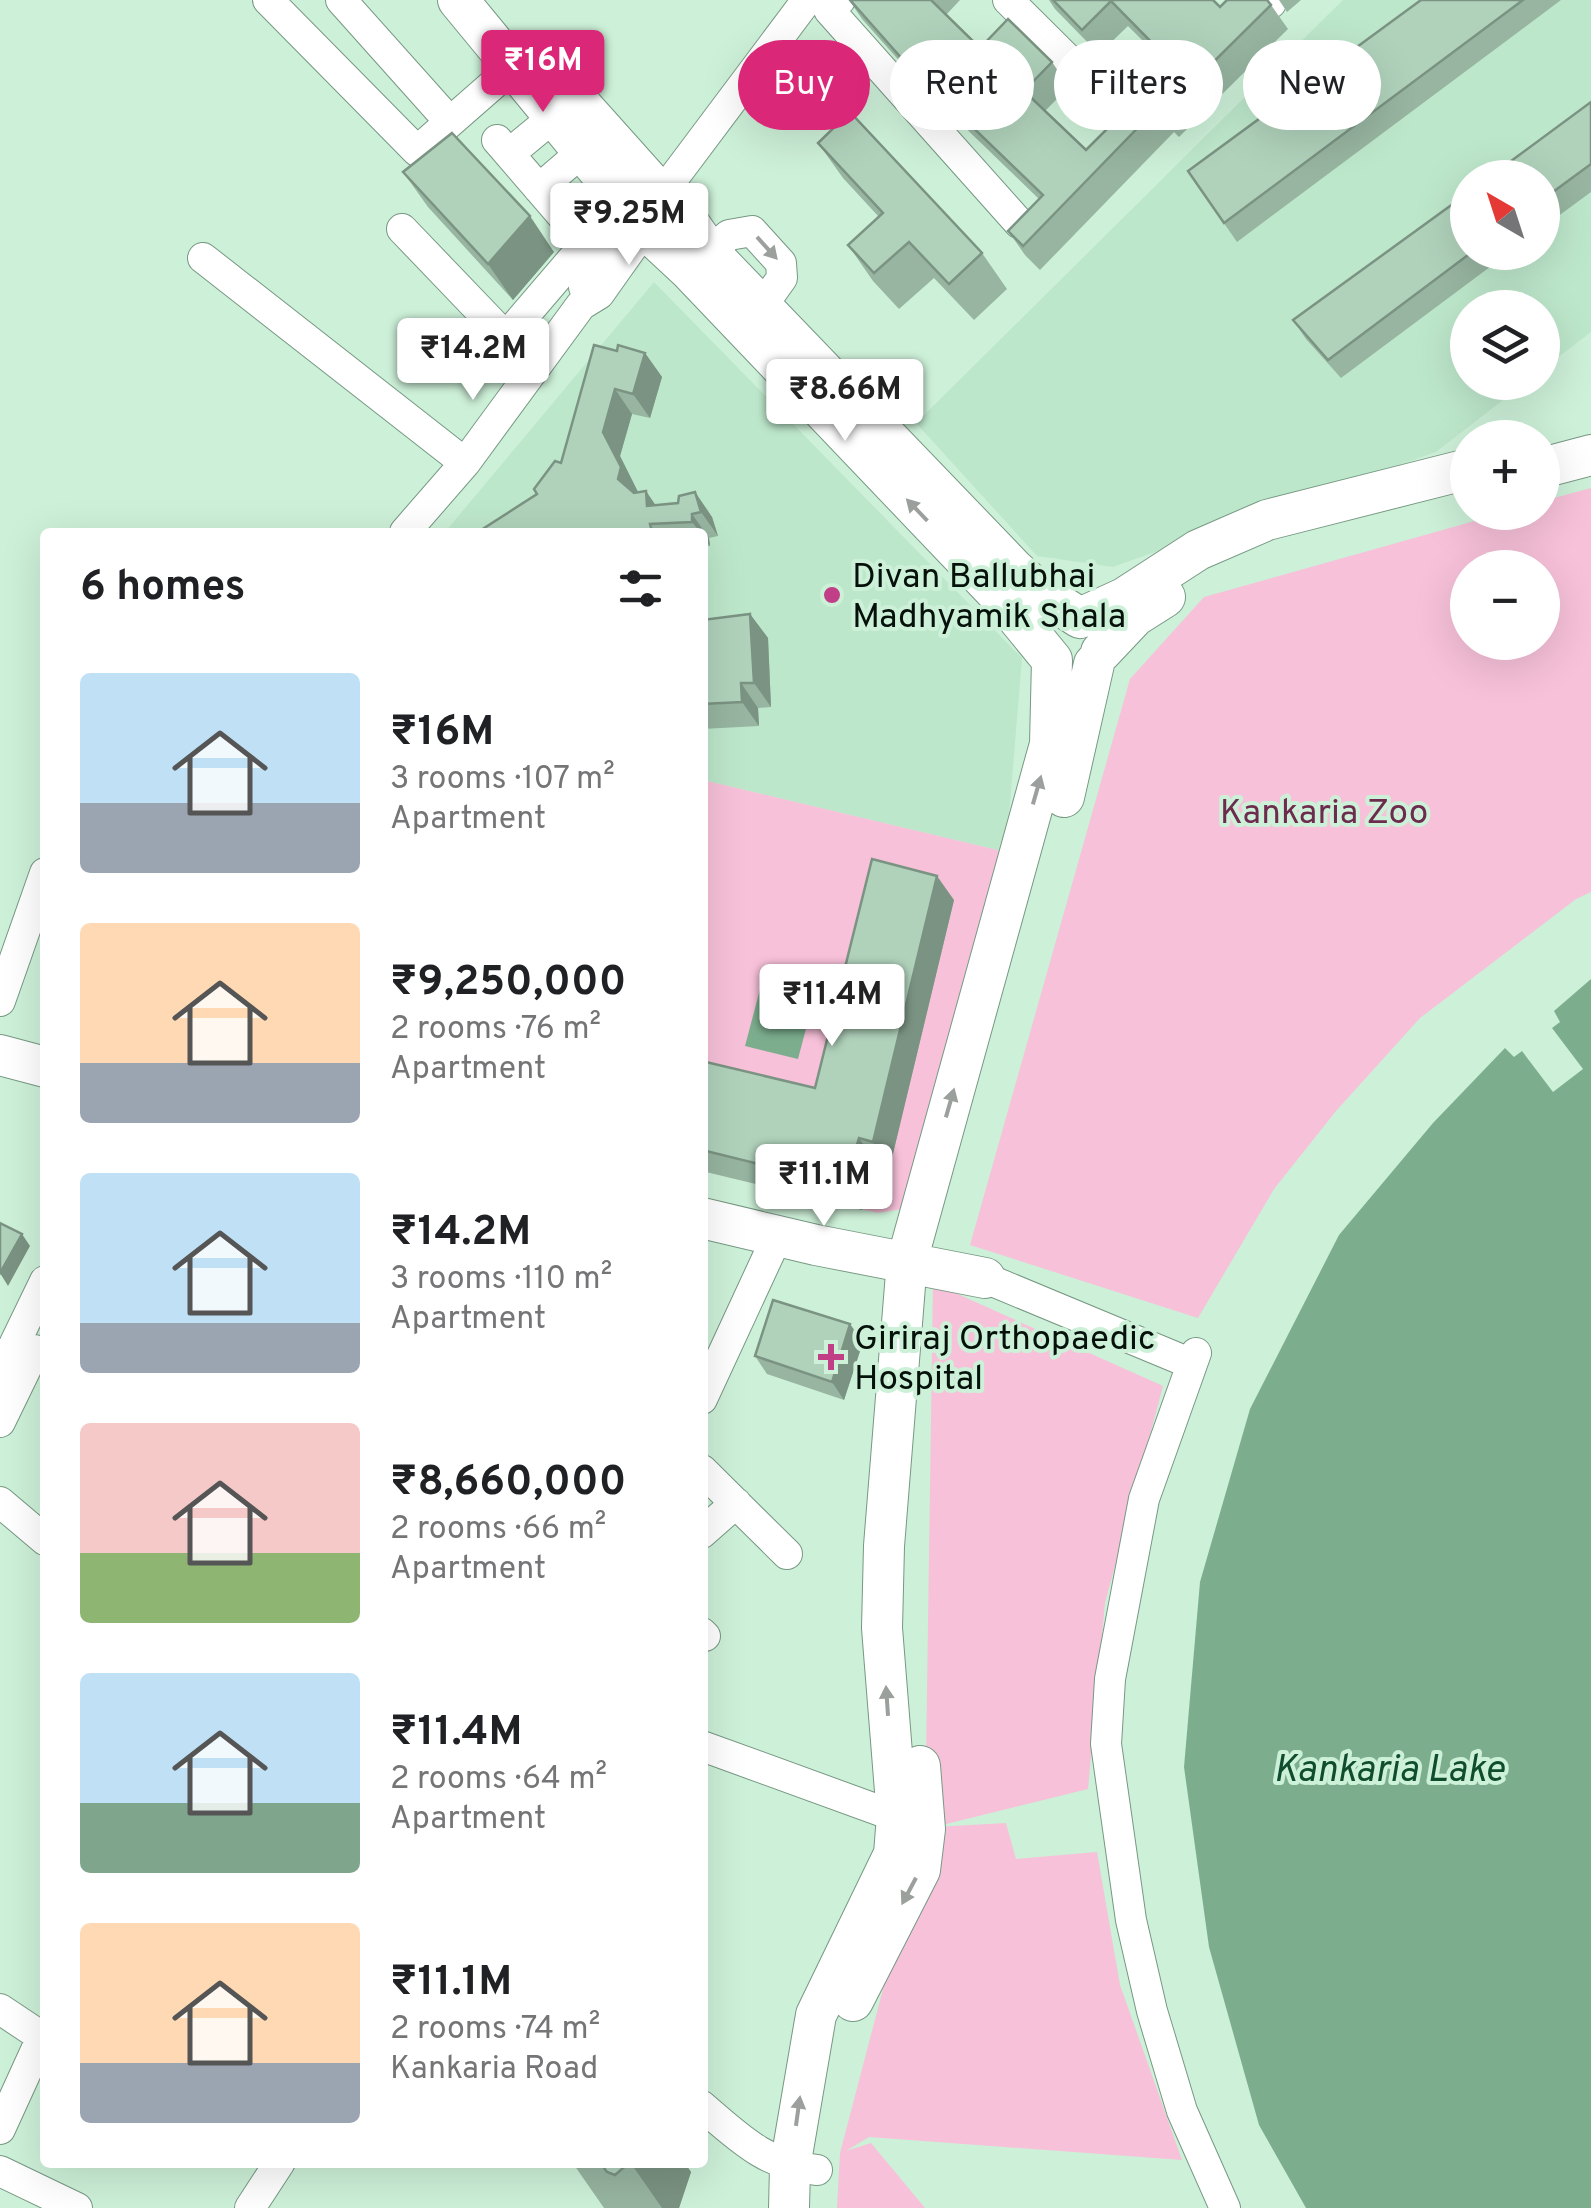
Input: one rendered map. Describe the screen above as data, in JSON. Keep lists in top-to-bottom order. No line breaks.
{"water":["Kankaria Lake"],"parks":["Kankaria Zoo"],"places":{"other":["Divan Ballubhai Madhyamik Shala"],"health":["Giriraj Orthopaedic Hospital"]},"north":"top left","page":{"price":["₹16M","₹9.25M","₹14.2M","₹8.66M","₹11.4M","₹11.1M"],"chip":["Buy","Rent","Filters","New"],"map_buttons":["+","−"],"heading":"6 homes","list":[{"name":"₹16M","note":"3 rooms · 107 m² · Apartment"},{"name":"₹9,250,000","note":"2 rooms · 76 m² · Apartment"},{"name":"₹14.2M","note":"3 rooms · 110 m² · Apartment"},{"name":"₹8,660,000","note":"2 rooms · 66 m² · Apartment"},{"name":"₹11.4M","note":"2 rooms · 64 m² · Apartment"},{"name":"₹11.1M","note":"2 rooms · 74 m² · Kankaria Road"}]}}
